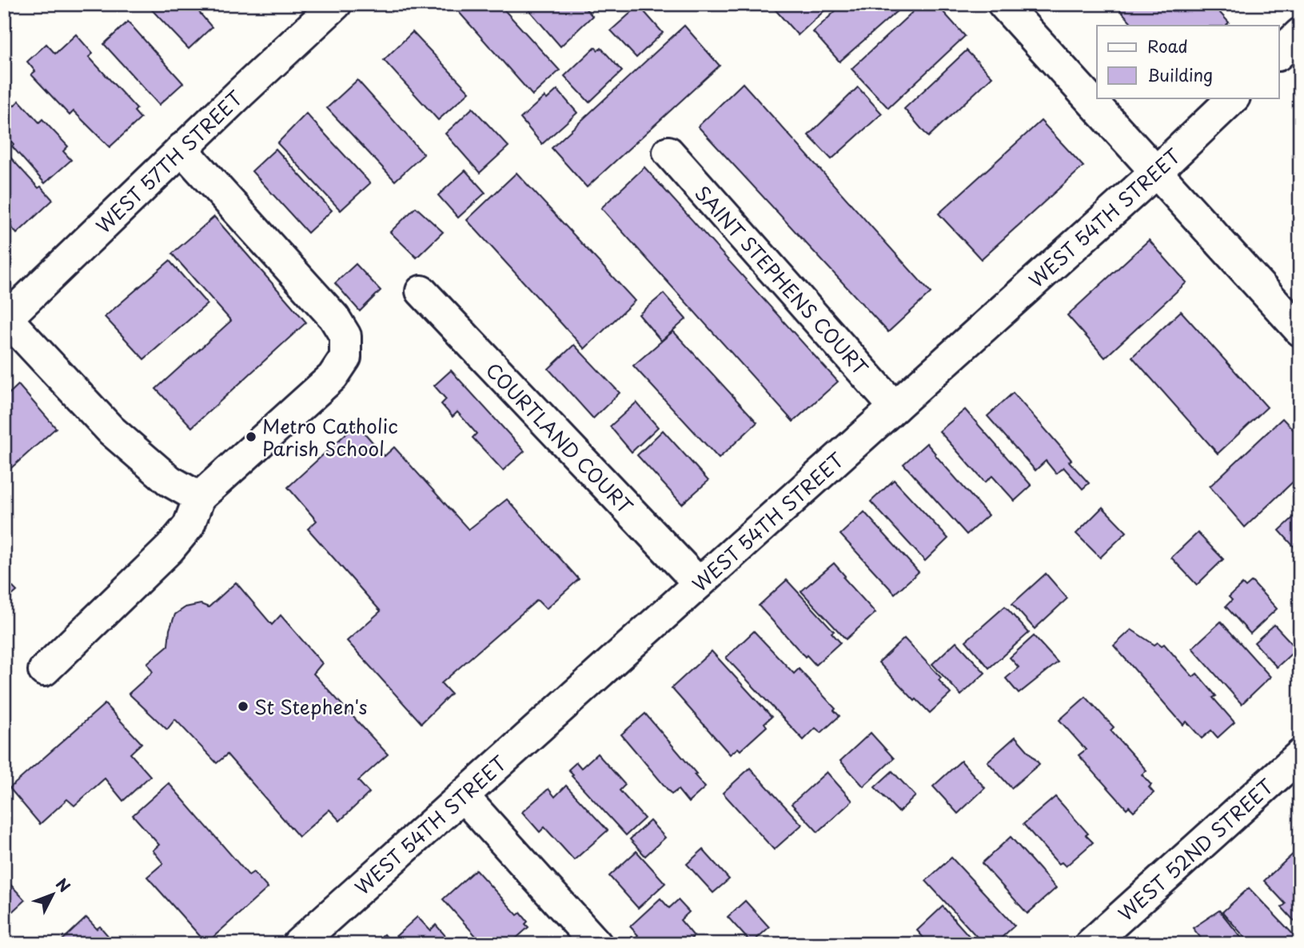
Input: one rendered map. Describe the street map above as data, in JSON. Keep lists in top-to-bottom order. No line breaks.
{"streets":{"street":["WEST 57TH STREET","WEST 54TH STREET","SAINT STEPHENS COURT","COURTLAND COURT","WEST 52ND STREET"]},"crossings":[["WEST 54TH STREET","SAINT STEPHENS COURT"],["WEST 54TH STREET","COURTLAND COURT"]],"places":["Metro Catholic Parish School","St Stephen's"],"legend":["Road","Building"],"north":"top right"}
